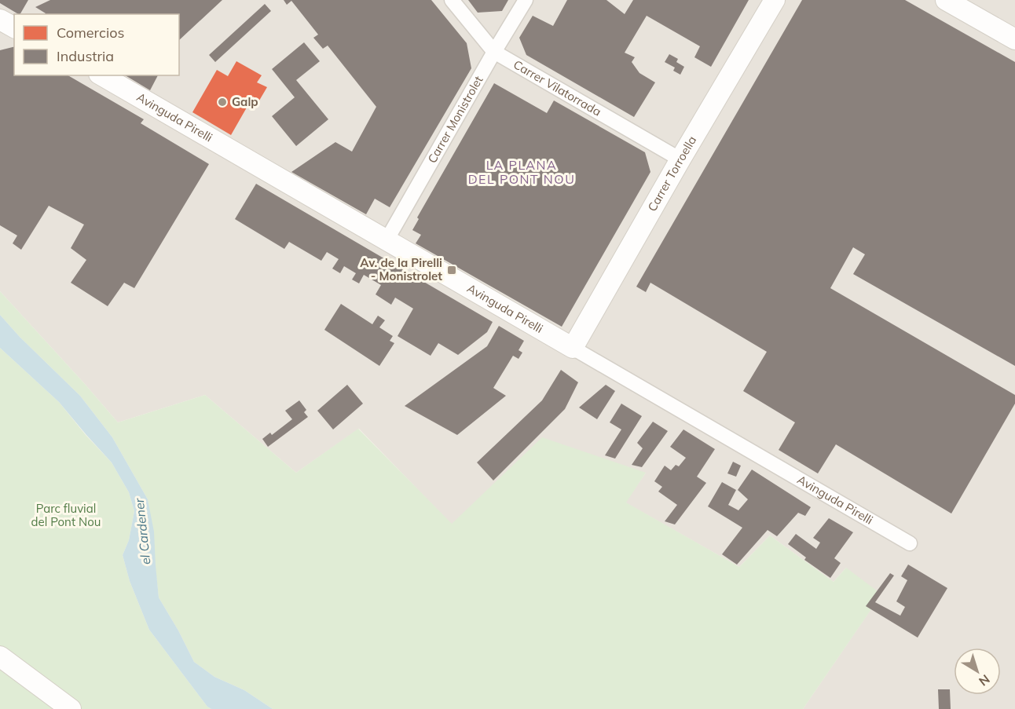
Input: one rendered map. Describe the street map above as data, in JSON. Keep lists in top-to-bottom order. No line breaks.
{"streets":{"street":["Carrer Vilatorrada","Avinguda Pirelli","Carrer Monistrolet","Carrer Torroella"]},"crossings":[["Carrer Vilatorrada","Carrer Monistrolet"],["Carrer Vilatorrada","Carrer Torroella"],["Avinguda Pirelli","Carrer Monistrolet"],["Avinguda Pirelli","Carrer Torroella"]],"districts":["LA PLANA DEL PONT NOU"],"water":["el Cardener"],"parks":["Parc fluvial del Pont Nou"],"places":{"other":["Galp"],"transit":["Av. de la Pirelli - Monistrolet"]},"legend":["Comercios","Industria"],"north":"bottom right"}
